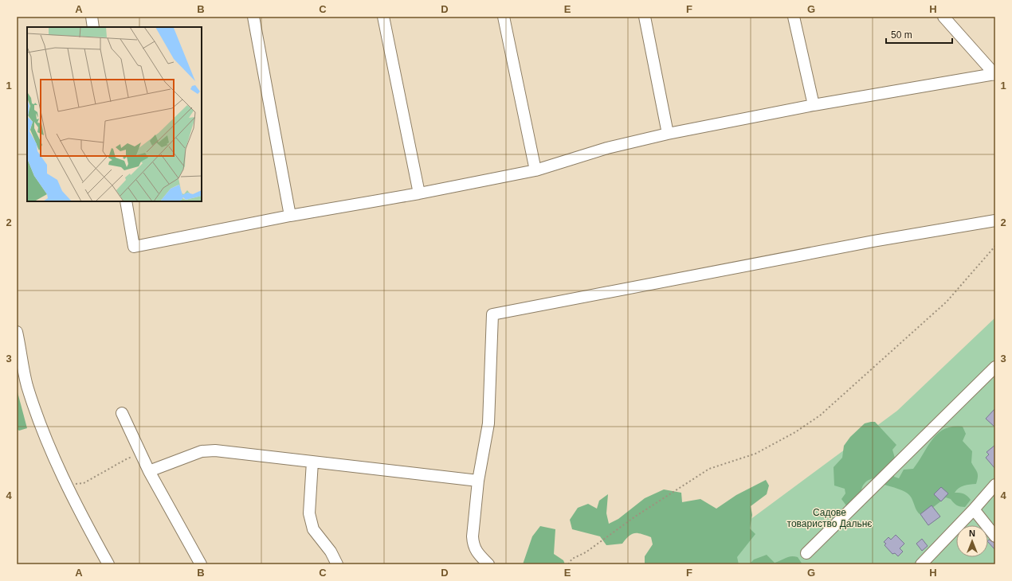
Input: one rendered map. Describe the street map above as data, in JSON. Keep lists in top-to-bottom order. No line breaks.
{"parks":["Садове товариство Дальнє"],"scale_bar":"50 m","north":"top","grid":{"columns":["A","B","C","D","E","F","G","H"],"rows":["1","2","3","4"]}}
